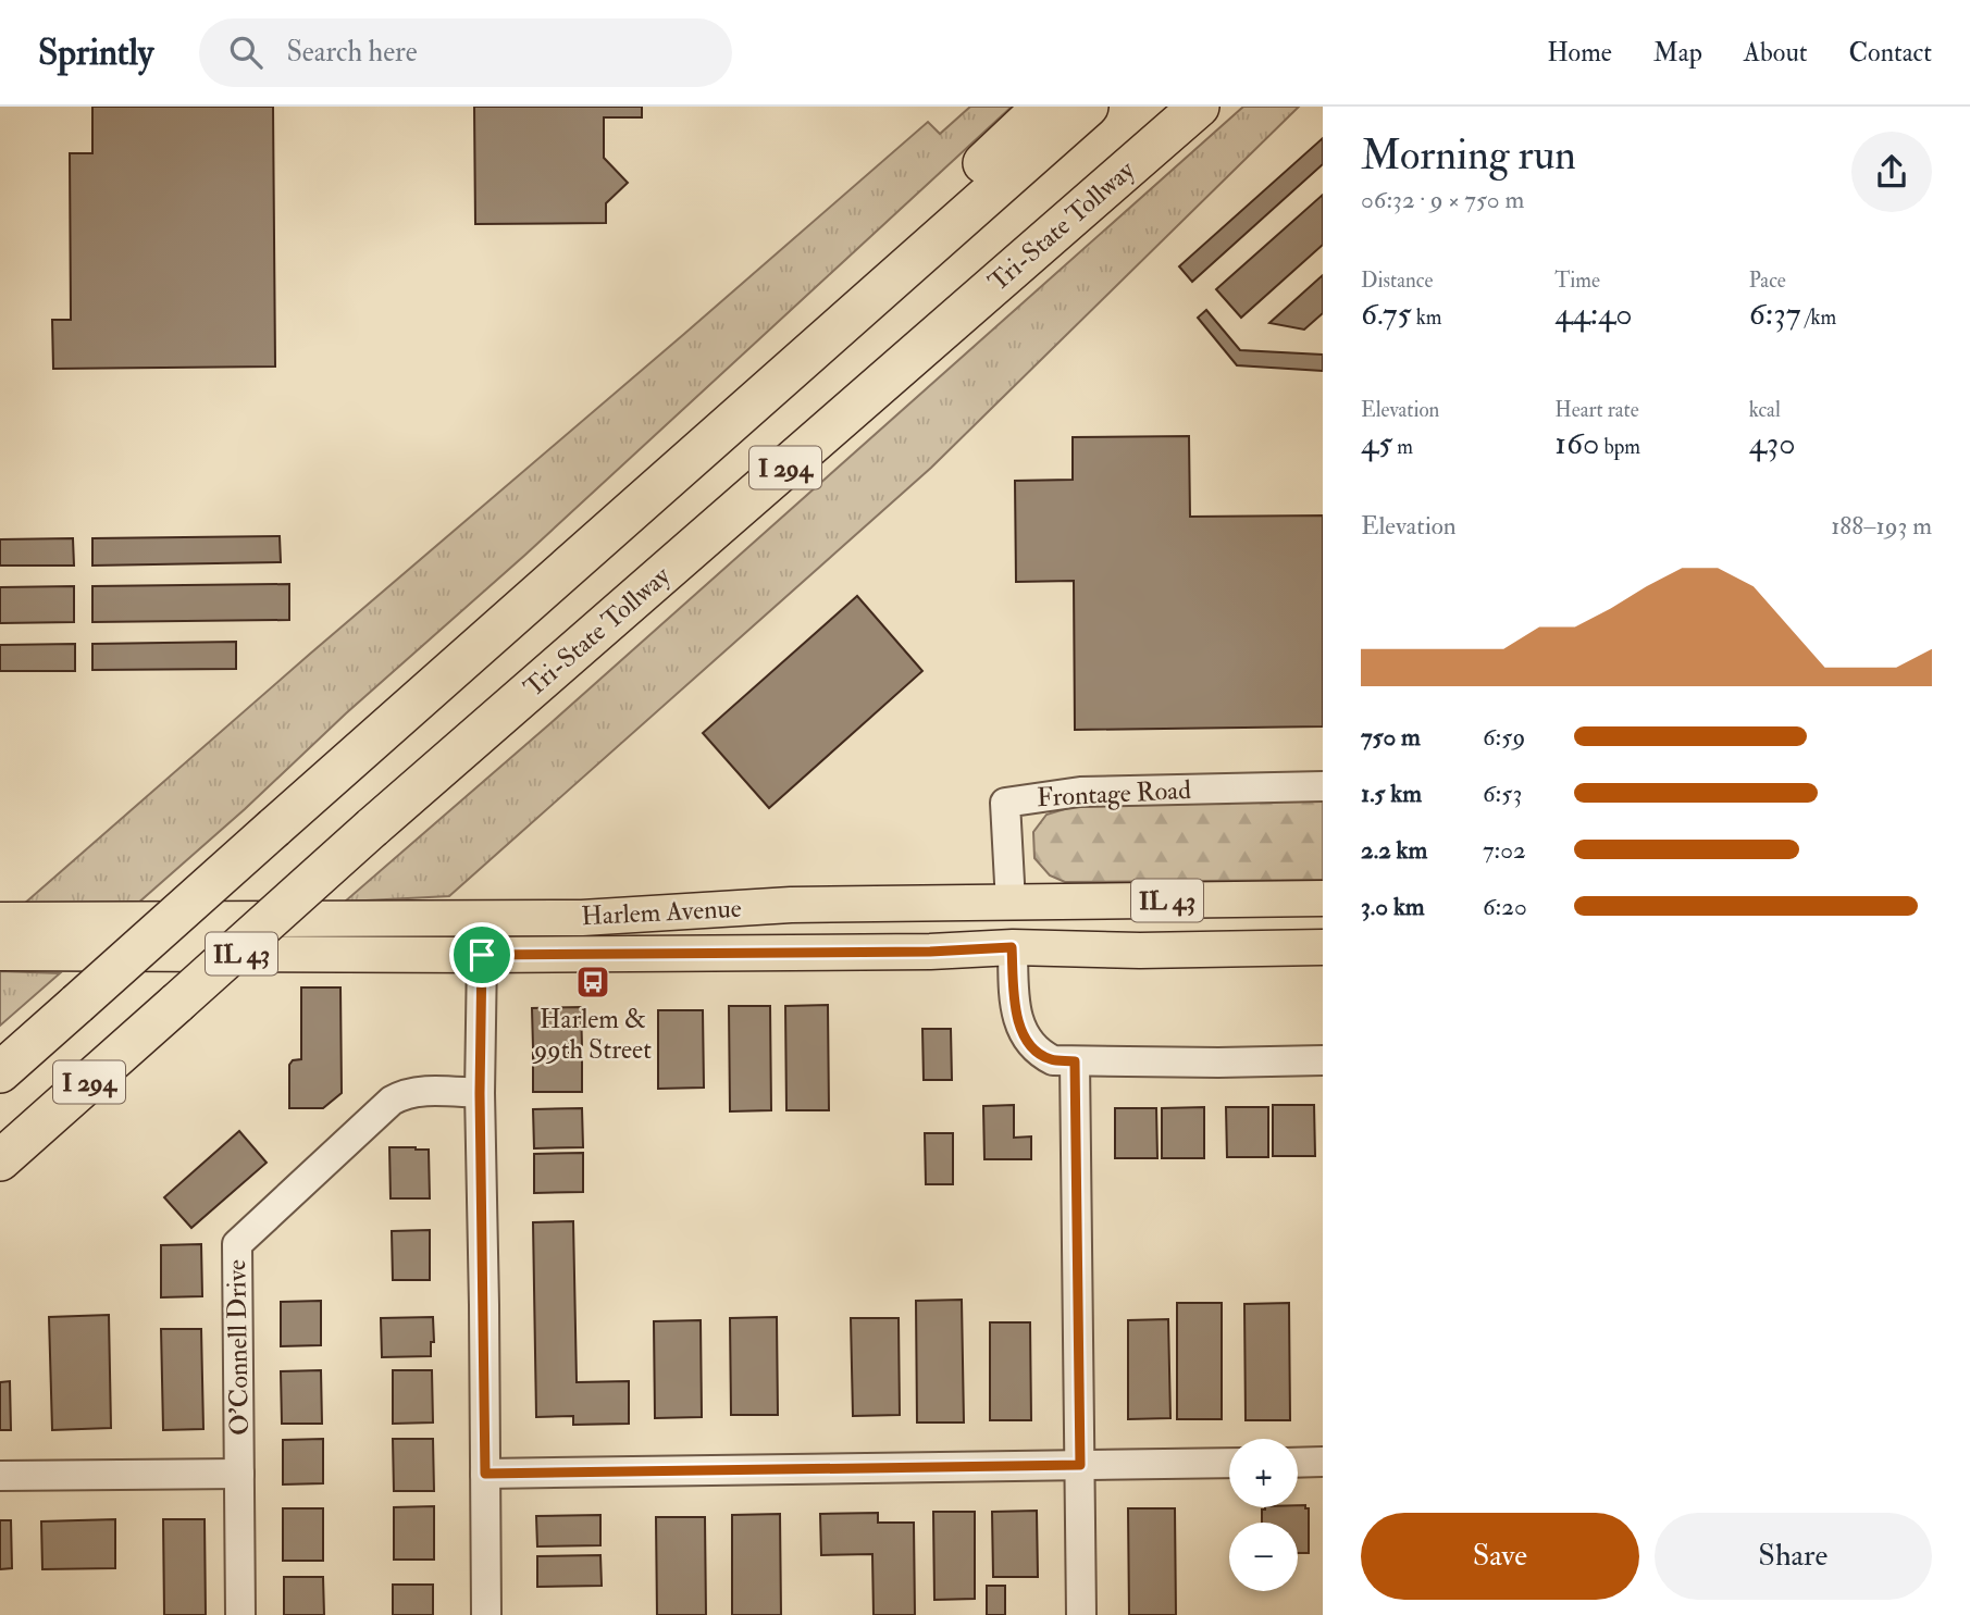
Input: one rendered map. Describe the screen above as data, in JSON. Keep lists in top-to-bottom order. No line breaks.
{"streets":{"highway":["Tri-State Tollway","I 294"],"main road":["IL 43","Harlem Avenue"],"street":["Frontage Road","O'Connell Drive"]},"crossings":[["Frontage Road","Harlem Avenue"]],"places":{"bus stop":["Harlem & 99th Street"]},"page":{"header":"Sprintly","search":"Search here","nav":["Home","Map","About","Contact"],"heading":["Morning run","06:32 · 9 × 750 m"],"stats":[["Distance","6.75 km"],["Time","44:40"],["Pace","6:37 /km"],["Elevation","45 m"],["Heart rate","160 bpm"],["kcal","430"]],"chart":["Elevation","188–193 m"],"list":[{"name":"750 m","note":"6:59"},{"name":"1.5 km","note":"6:53"},{"name":"2.2 km","note":"7:02"},{"name":"3.0 km","note":"6:20"}],"map_buttons":["+","−"],"buttons":["Save","Share"]}}
